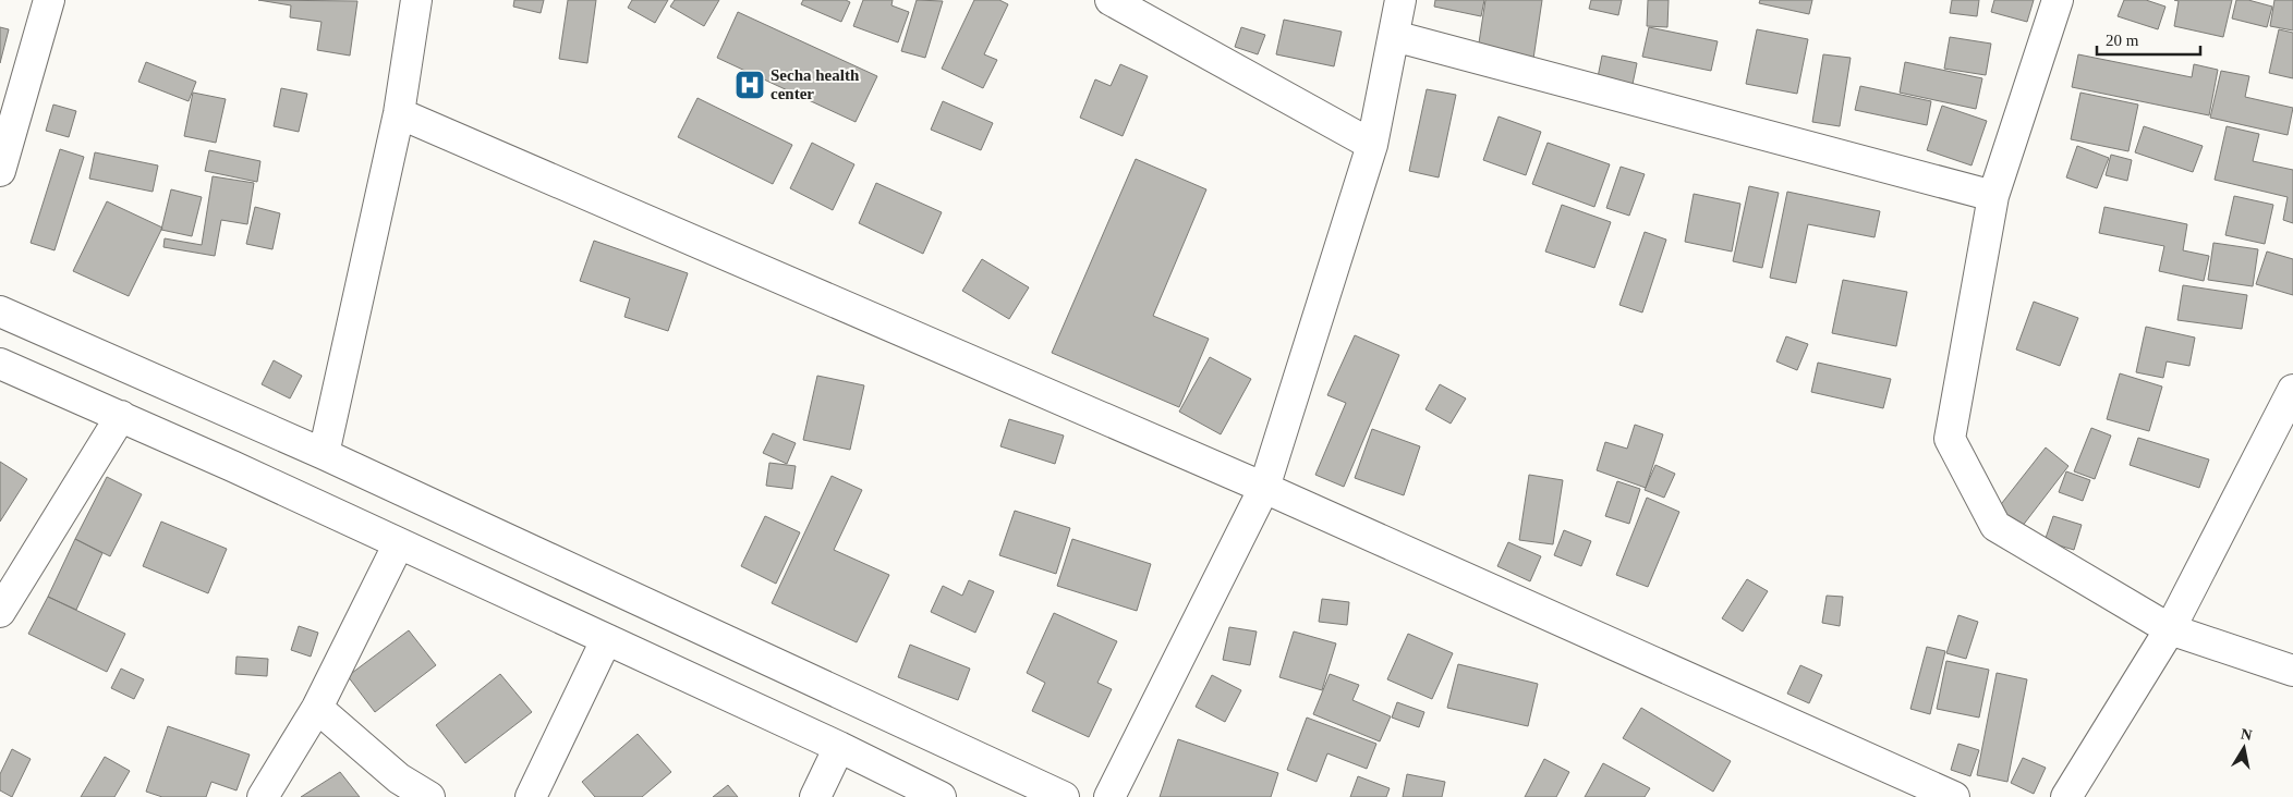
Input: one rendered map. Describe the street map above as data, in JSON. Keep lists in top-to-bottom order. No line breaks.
{"places":{"hospital":["Secha health center"]},"scale_bar":"20 m","north":"top"}
